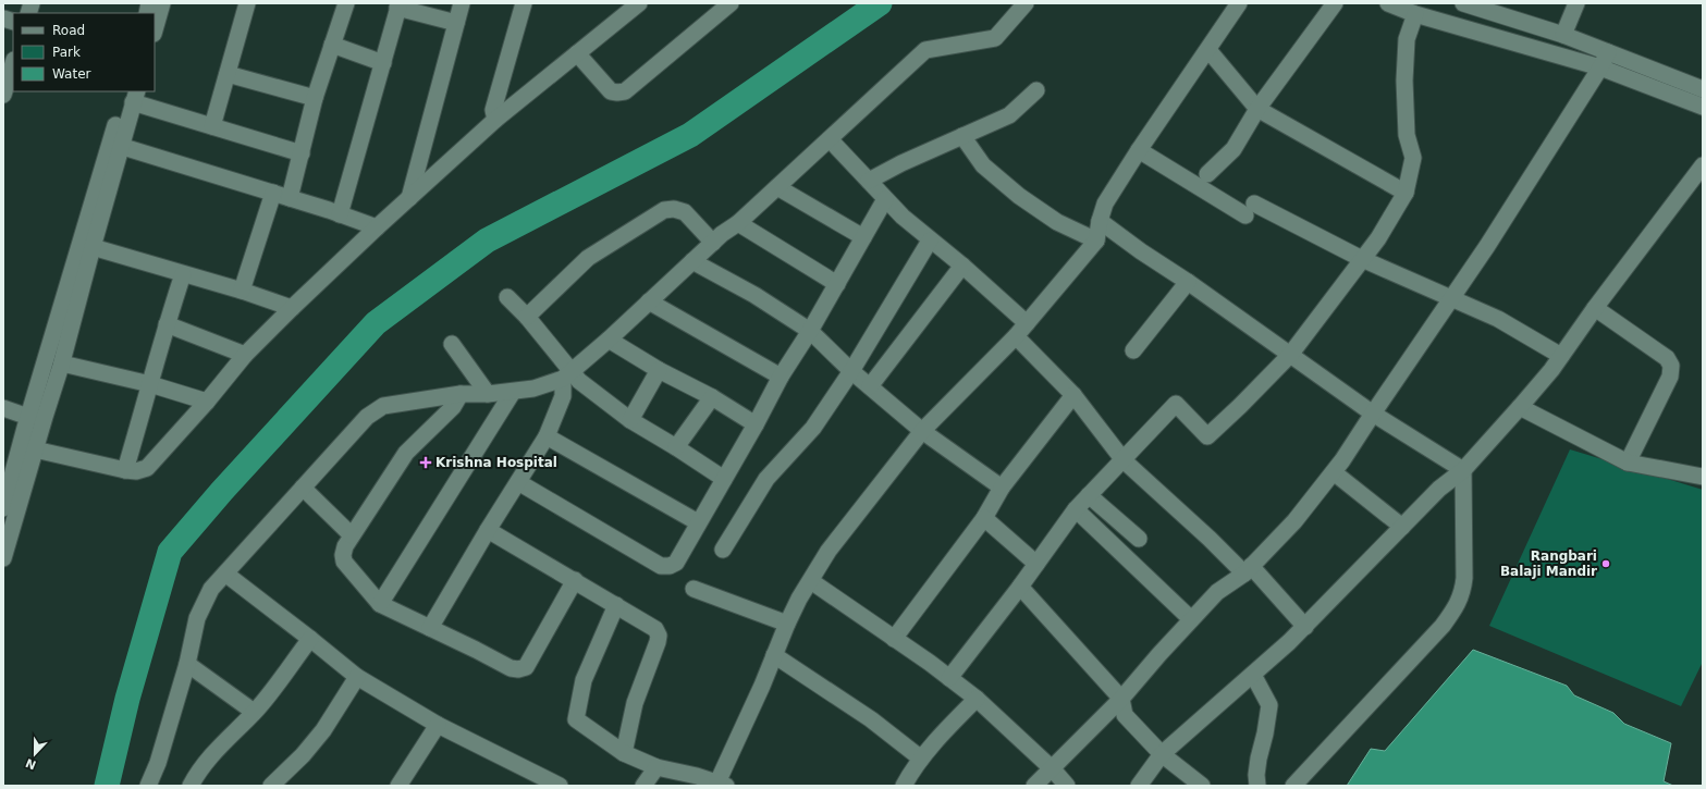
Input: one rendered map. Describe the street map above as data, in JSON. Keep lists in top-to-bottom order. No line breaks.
{"places":{"health":["Krishna Hospital"],"other":["Rangbari Balaji Mandir"]},"legend":["Road","Park","Water"],"north":"bottom"}
